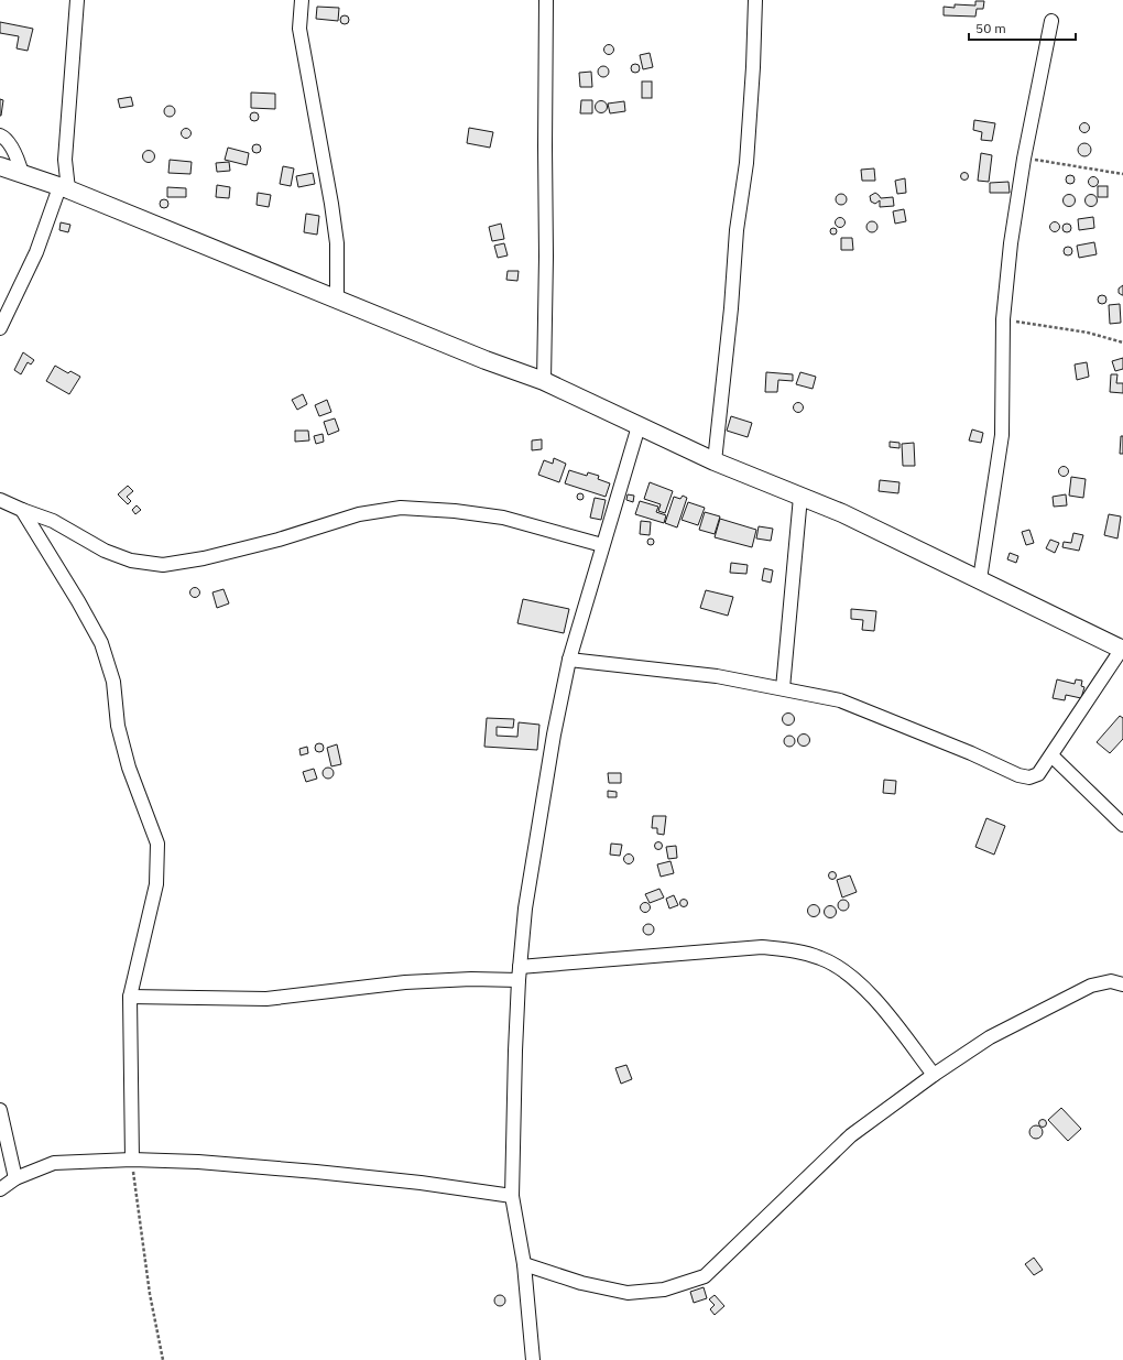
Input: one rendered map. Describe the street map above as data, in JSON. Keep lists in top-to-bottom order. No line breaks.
{"scale_bar":"50 m"}
